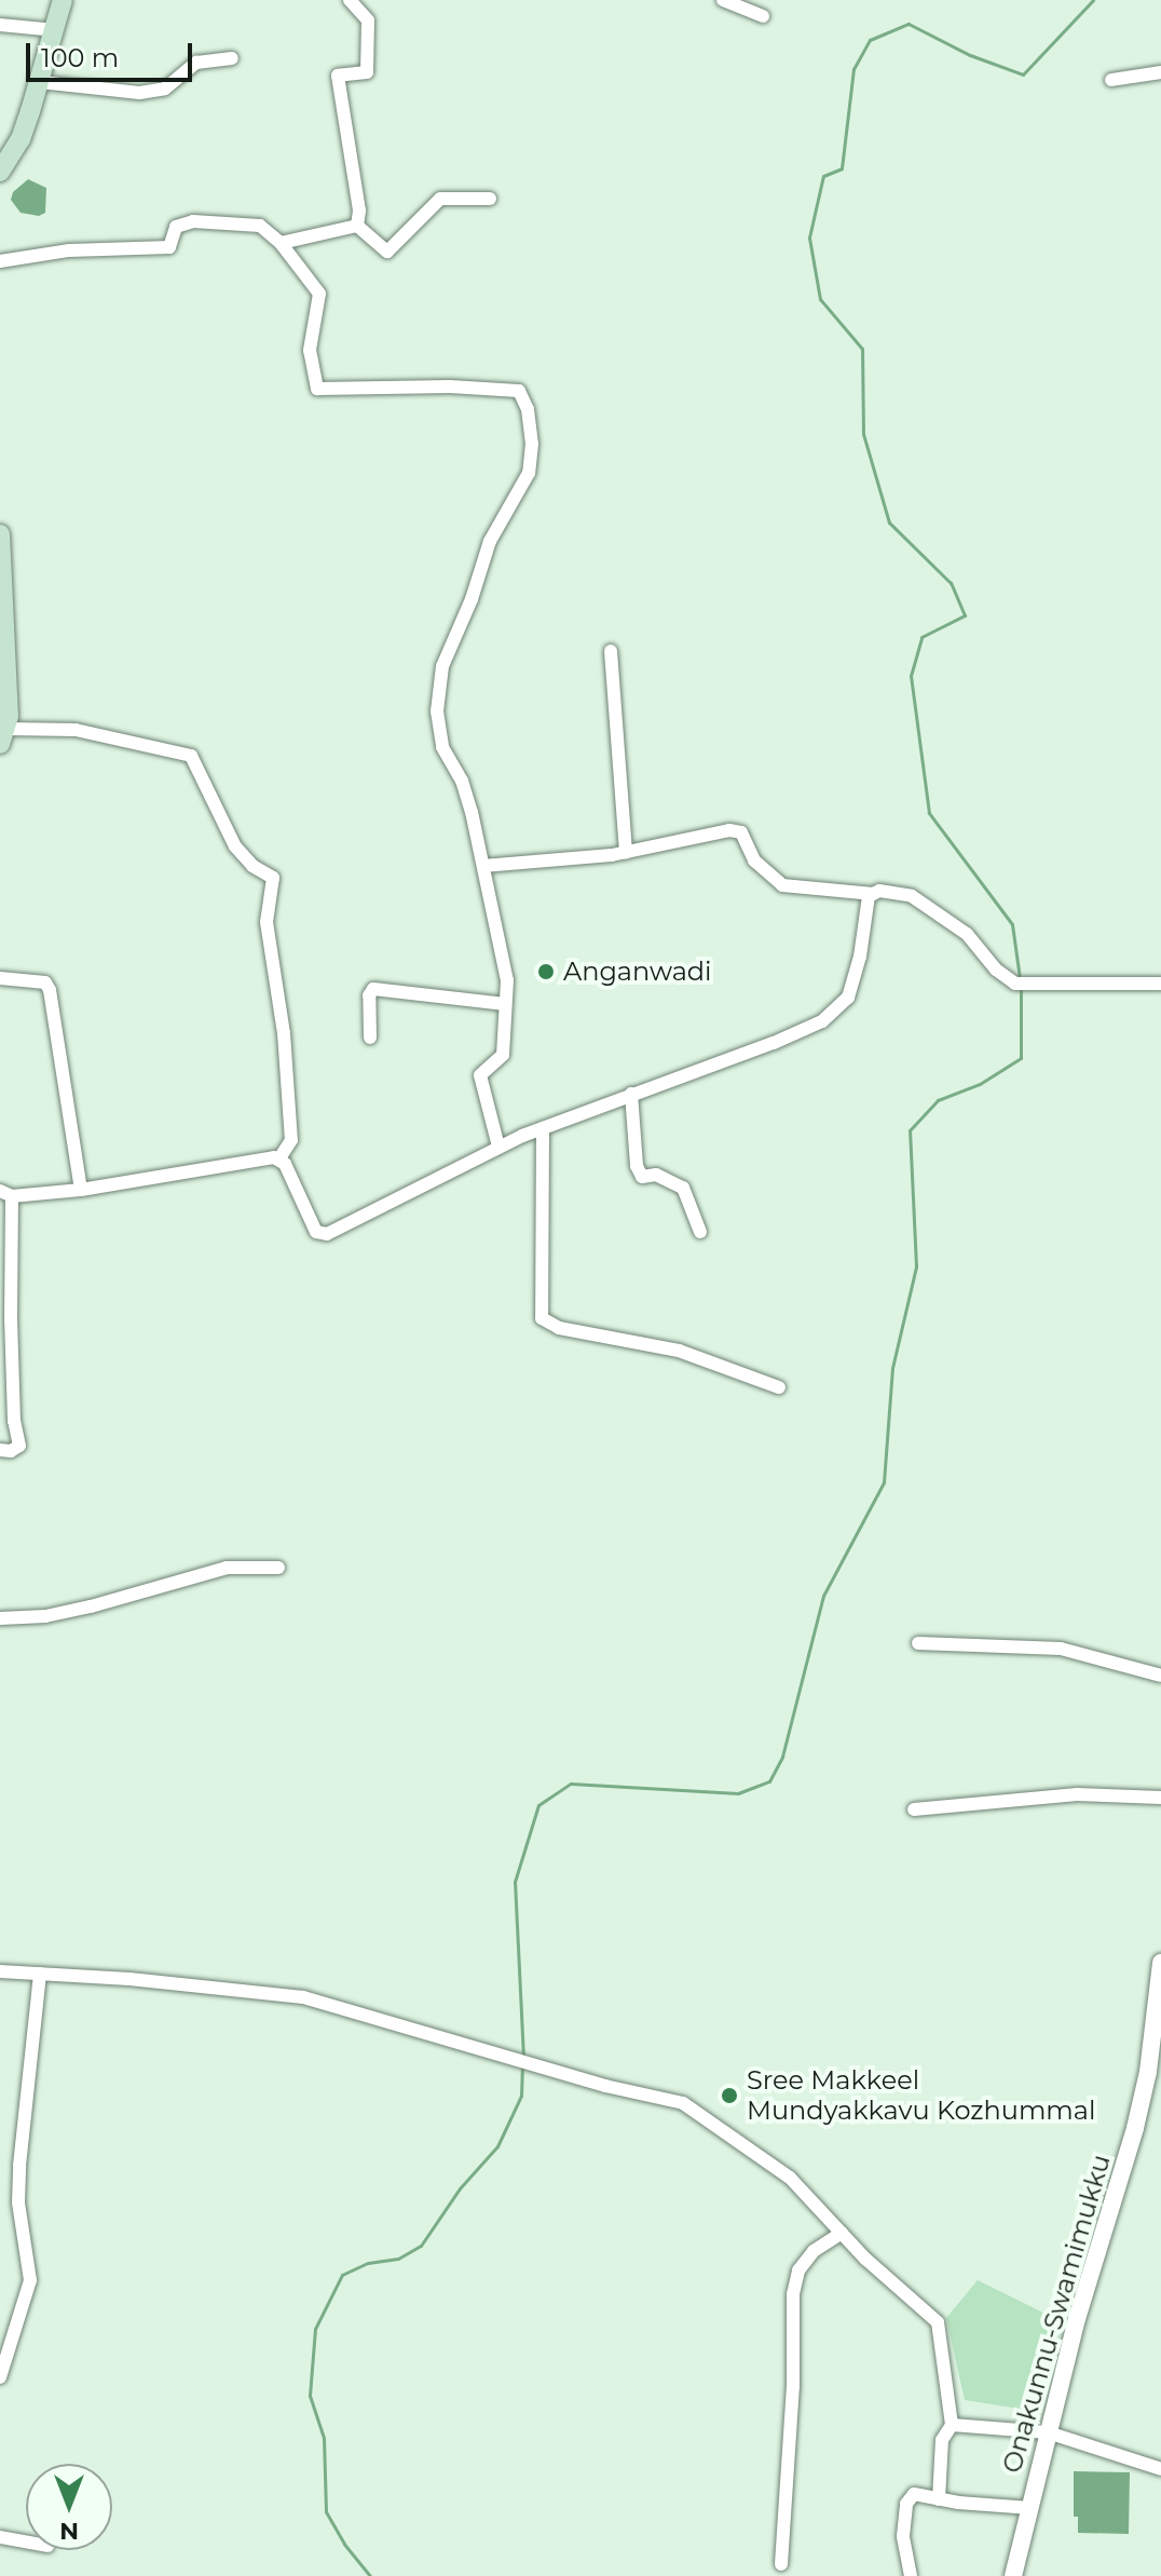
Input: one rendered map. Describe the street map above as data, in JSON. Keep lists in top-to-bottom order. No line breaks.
{"streets":{"street":["Onakunnu-Swamimukku"]},"places":["Anganwadi","Sree Makkeel Mundyakkavu Kozhummal"],"scale_bar":"100 m","north":"bottom"}
